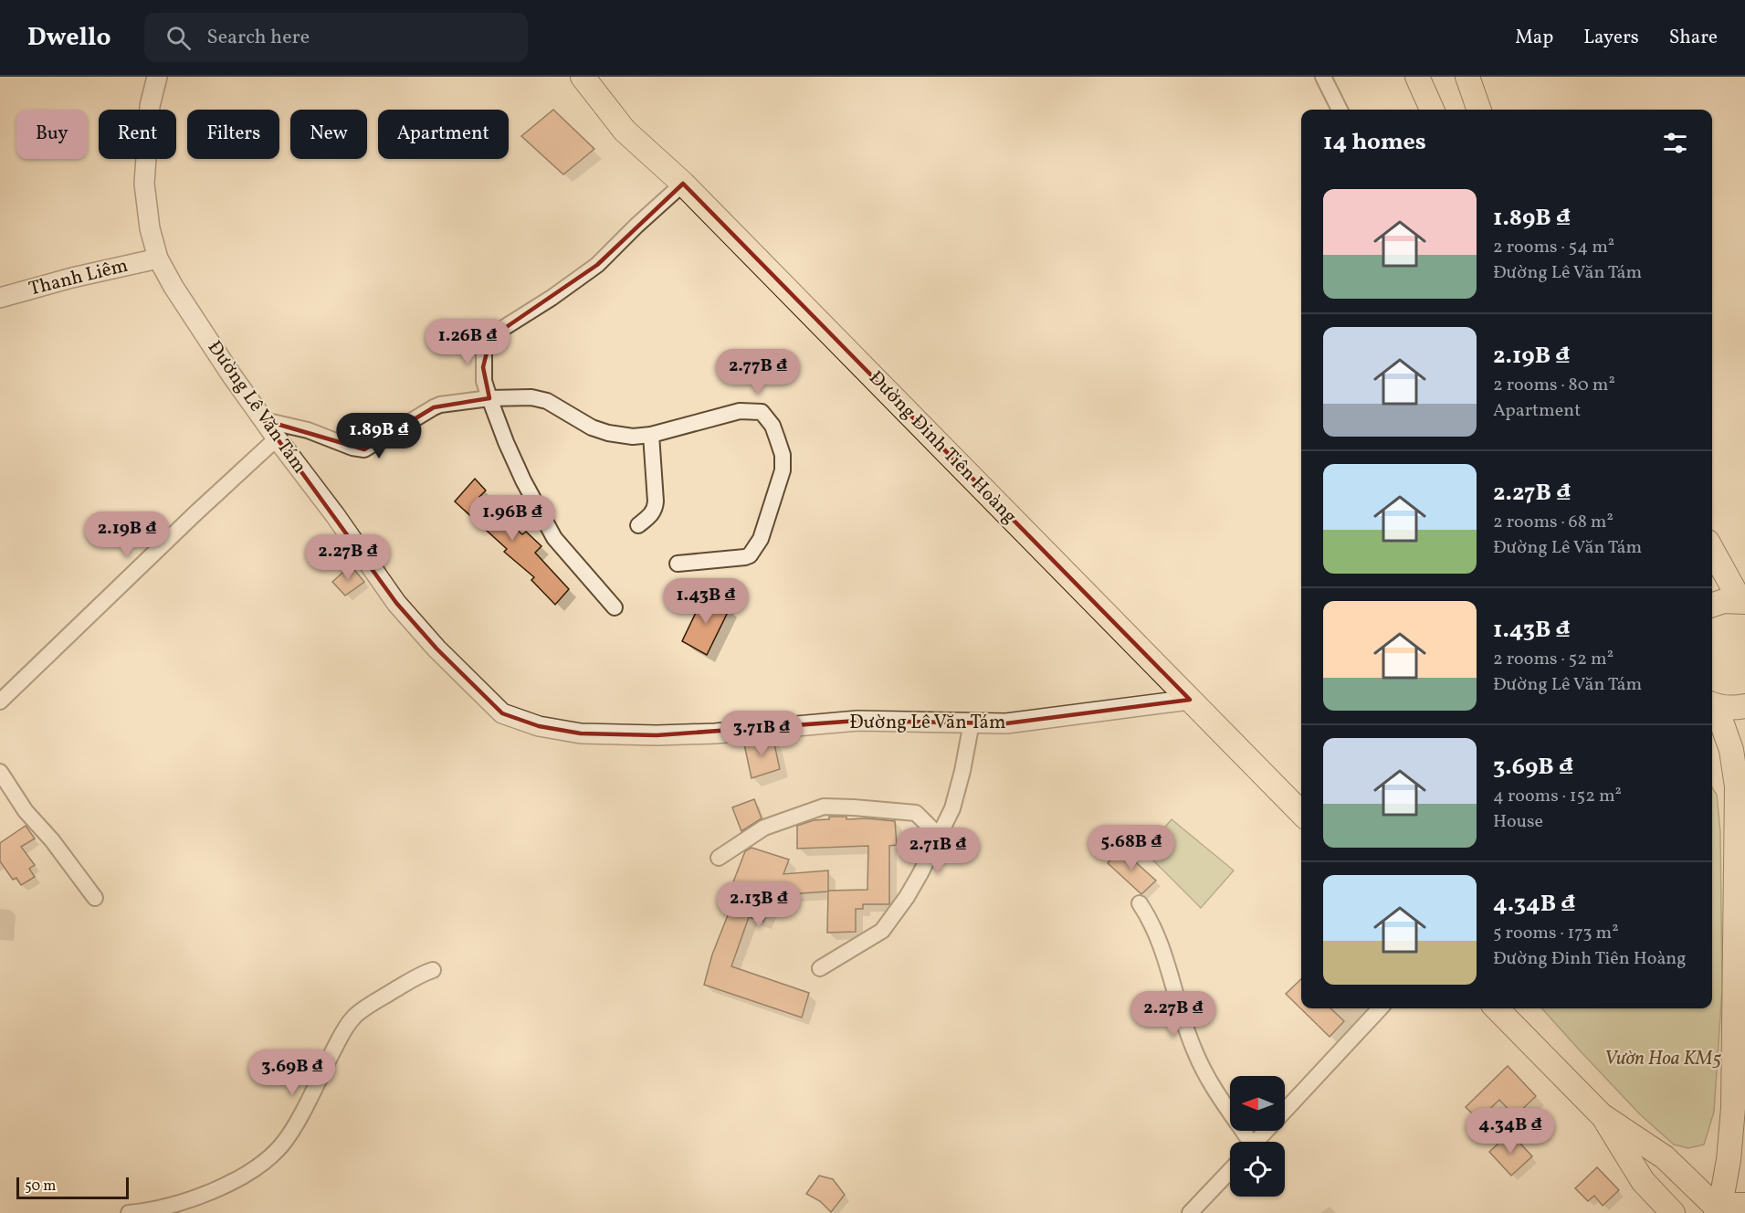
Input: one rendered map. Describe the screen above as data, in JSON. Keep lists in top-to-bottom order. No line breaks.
{"streets":{"main road":["Đường Đinh Tiên Hoàng"],"street":["Thanh Liêm","Đường Lê Văn Tám"]},"crossings":[["Thanh Liêm","Đường Lê Văn Tám"],["Đường Lê Văn Tám","Đường Đinh Tiên Hoàng"]],"parks":["Vườn Hoa KM5"],"scale_bar":"50 m","north":"left","page":{"header":"Dwello","search":"Search here","nav":["Map","Layers","Share"],"chip":["Buy","Rent","Filters","New","Apartment"],"heading":"14 homes","list":[{"name":"1.89B ₫","note":"2 rooms · 54 m² · Đường Lê Văn Tám"},{"name":"2.19B ₫","note":"2 rooms · 80 m² · Apartment"},{"name":"2.27B ₫","note":"2 rooms · 68 m² · Đường Lê Văn Tám"},{"name":"1.43B ₫","note":"2 rooms · 52 m² · Đường Lê Văn Tám"},{"name":"3.69B ₫","note":"4 rooms · 152 m² · House"},{"name":"4.34B ₫","note":"5 rooms · 173 m² · Đường Đinh Tiên Hoàng"}],"price":["1.26B ₫","2.77B ₫","1.89B ₫","1.96B ₫","2.19B ₫","2.27B ₫","1.43B ₫","3.71B ₫","5.68B ₫","2.71B ₫","2.13B ₫","2.27B ₫","3.69B ₫","4.34B ₫"],"scale":"50 m"}}
